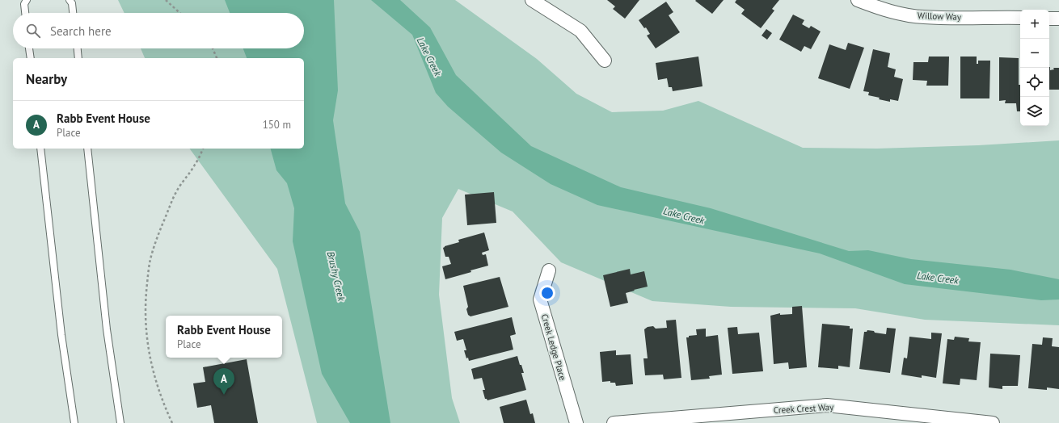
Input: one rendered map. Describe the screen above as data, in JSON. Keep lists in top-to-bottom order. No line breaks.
{"streets":{"street":["Willow Way","Creek Ledge Place","Creek Crest Way"]},"water":["Lake Creek","Brushy Creek"],"page":{"map_buttons":["+","−"],"search":"Search here","heading":"Nearby","list":[{"mark":"A","name":"Rabb Event House","note":"Place","value":"150 m"}],"popup":["Rabb Event House","Place"],"pins":"A"}}
